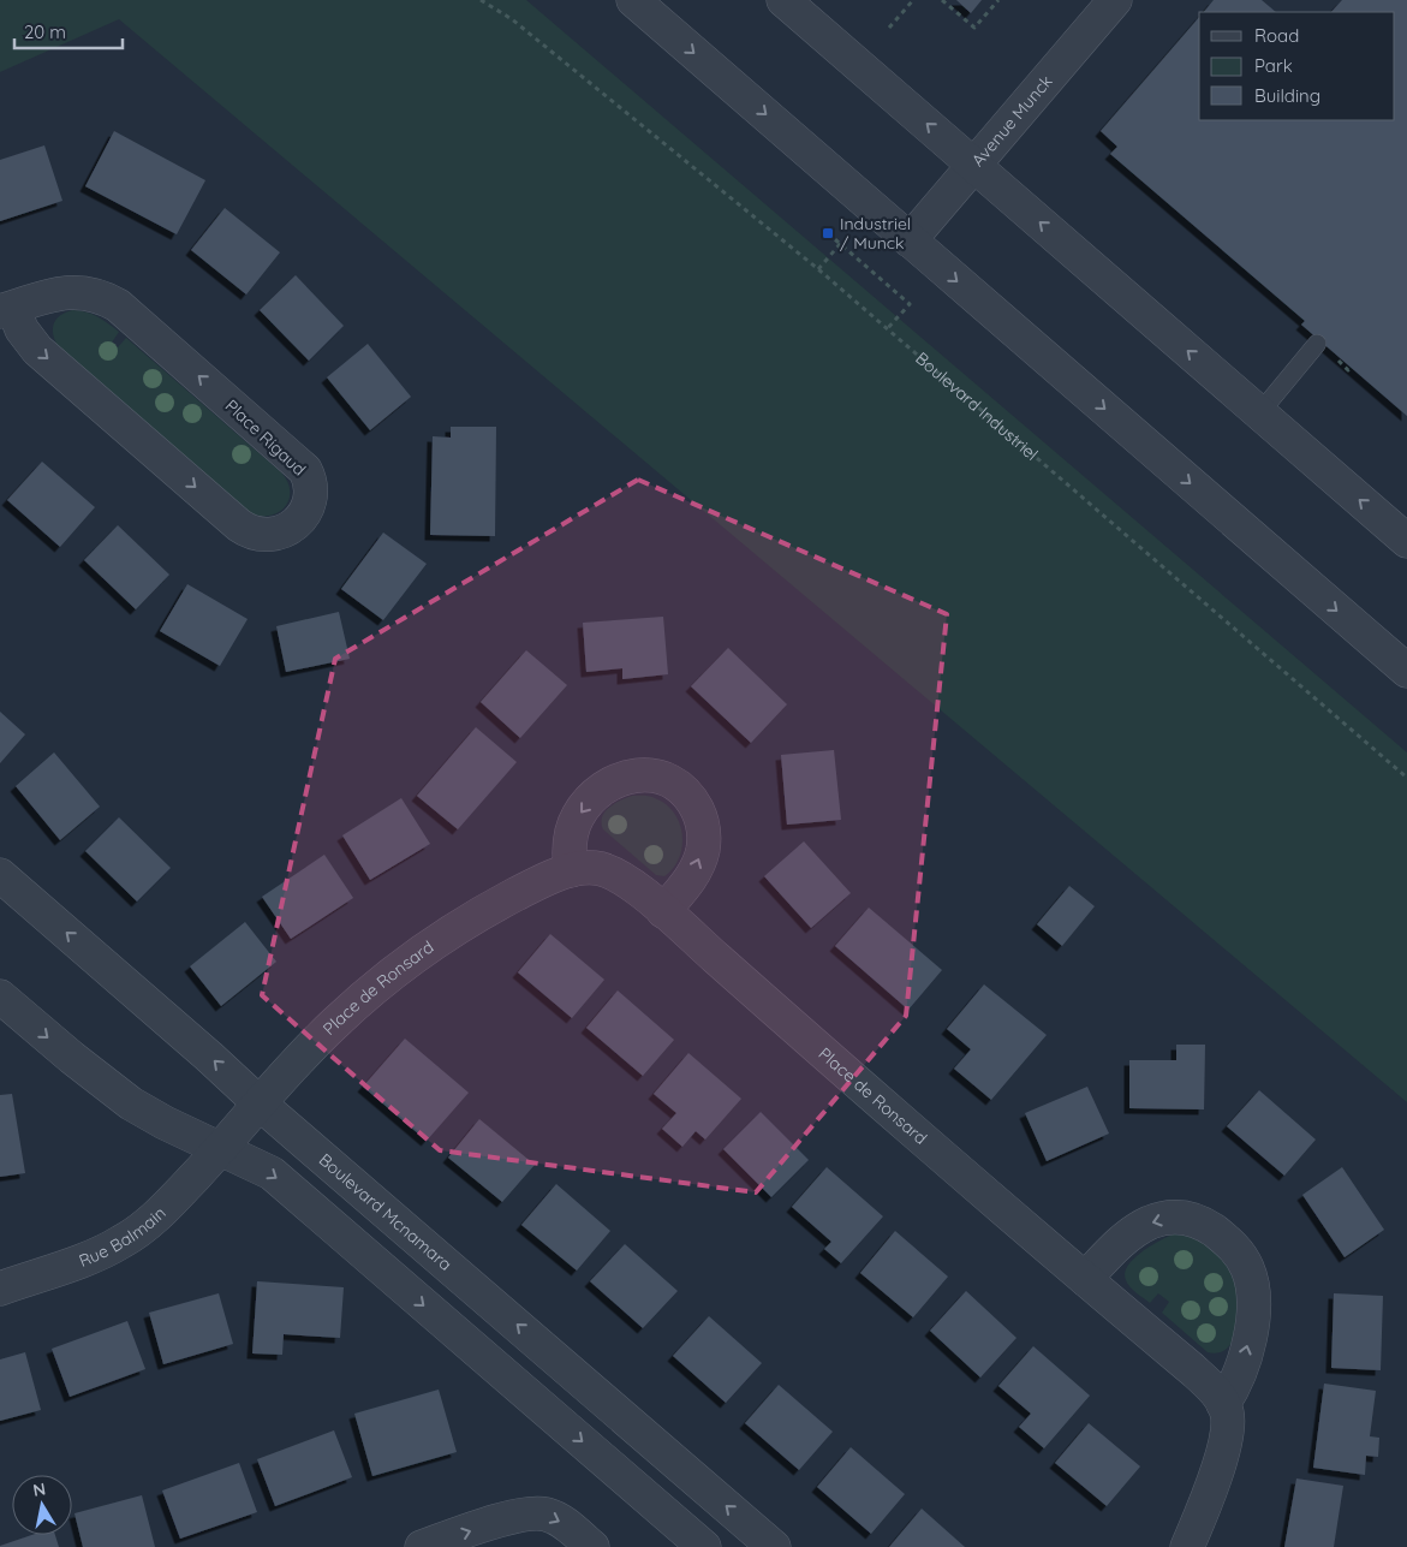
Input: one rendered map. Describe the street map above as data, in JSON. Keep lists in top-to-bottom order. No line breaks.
{"streets":{"street":["Avenue Munck","Place Rigaud","Place de Ronsard","Boulevard Mcnamara","Rue Balmain"],"path":["Boulevard Industriel"]},"crossings":[["Place de Ronsard","Boulevard Mcnamara"],["Place de Ronsard","Rue Balmain"]],"places":{"transit":["Industriel / Munck"]},"legend":["Road","Park","Building"],"scale_bar":"20 m","north":"top"}
